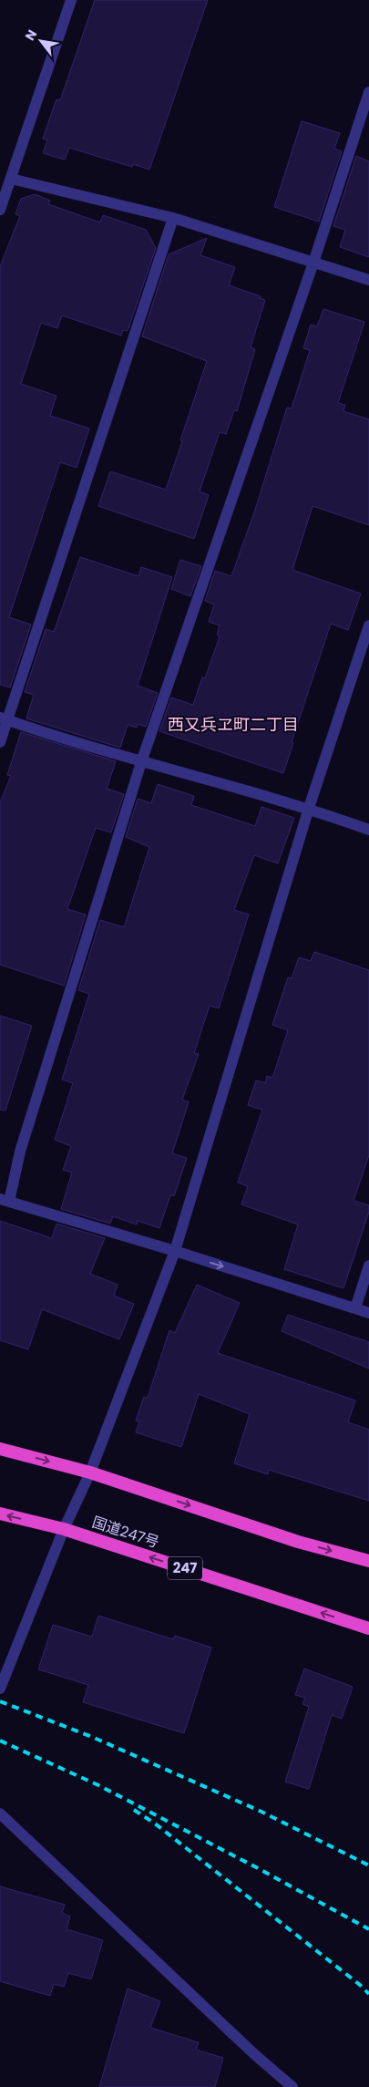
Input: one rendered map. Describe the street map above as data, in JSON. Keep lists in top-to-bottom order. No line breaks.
{"streets":{"highway":["国道247号","247"]},"districts":["西又兵ヱ町二丁目"],"north":"top left"}
